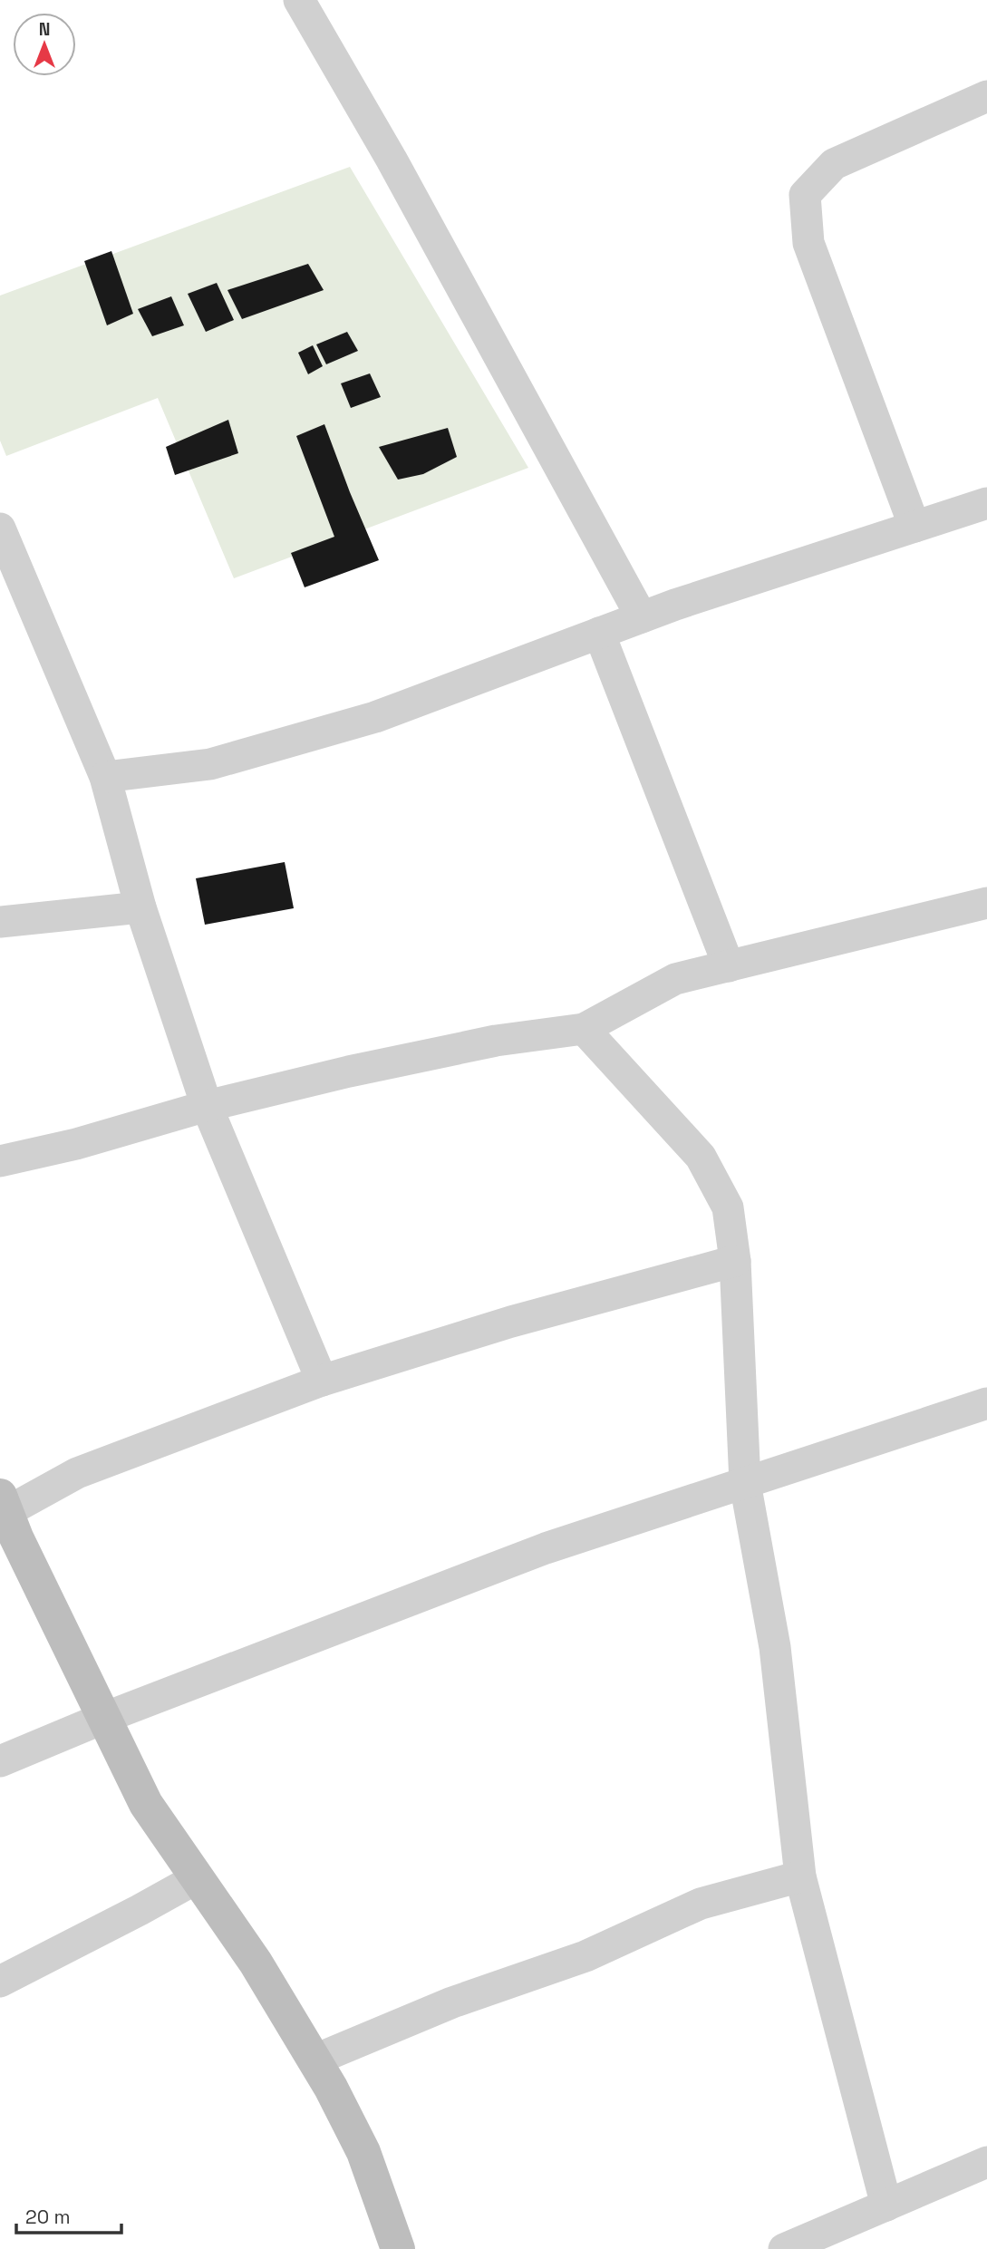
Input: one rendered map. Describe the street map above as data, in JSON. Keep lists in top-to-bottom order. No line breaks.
{"scale_bar":"20 m","north":"top"}
